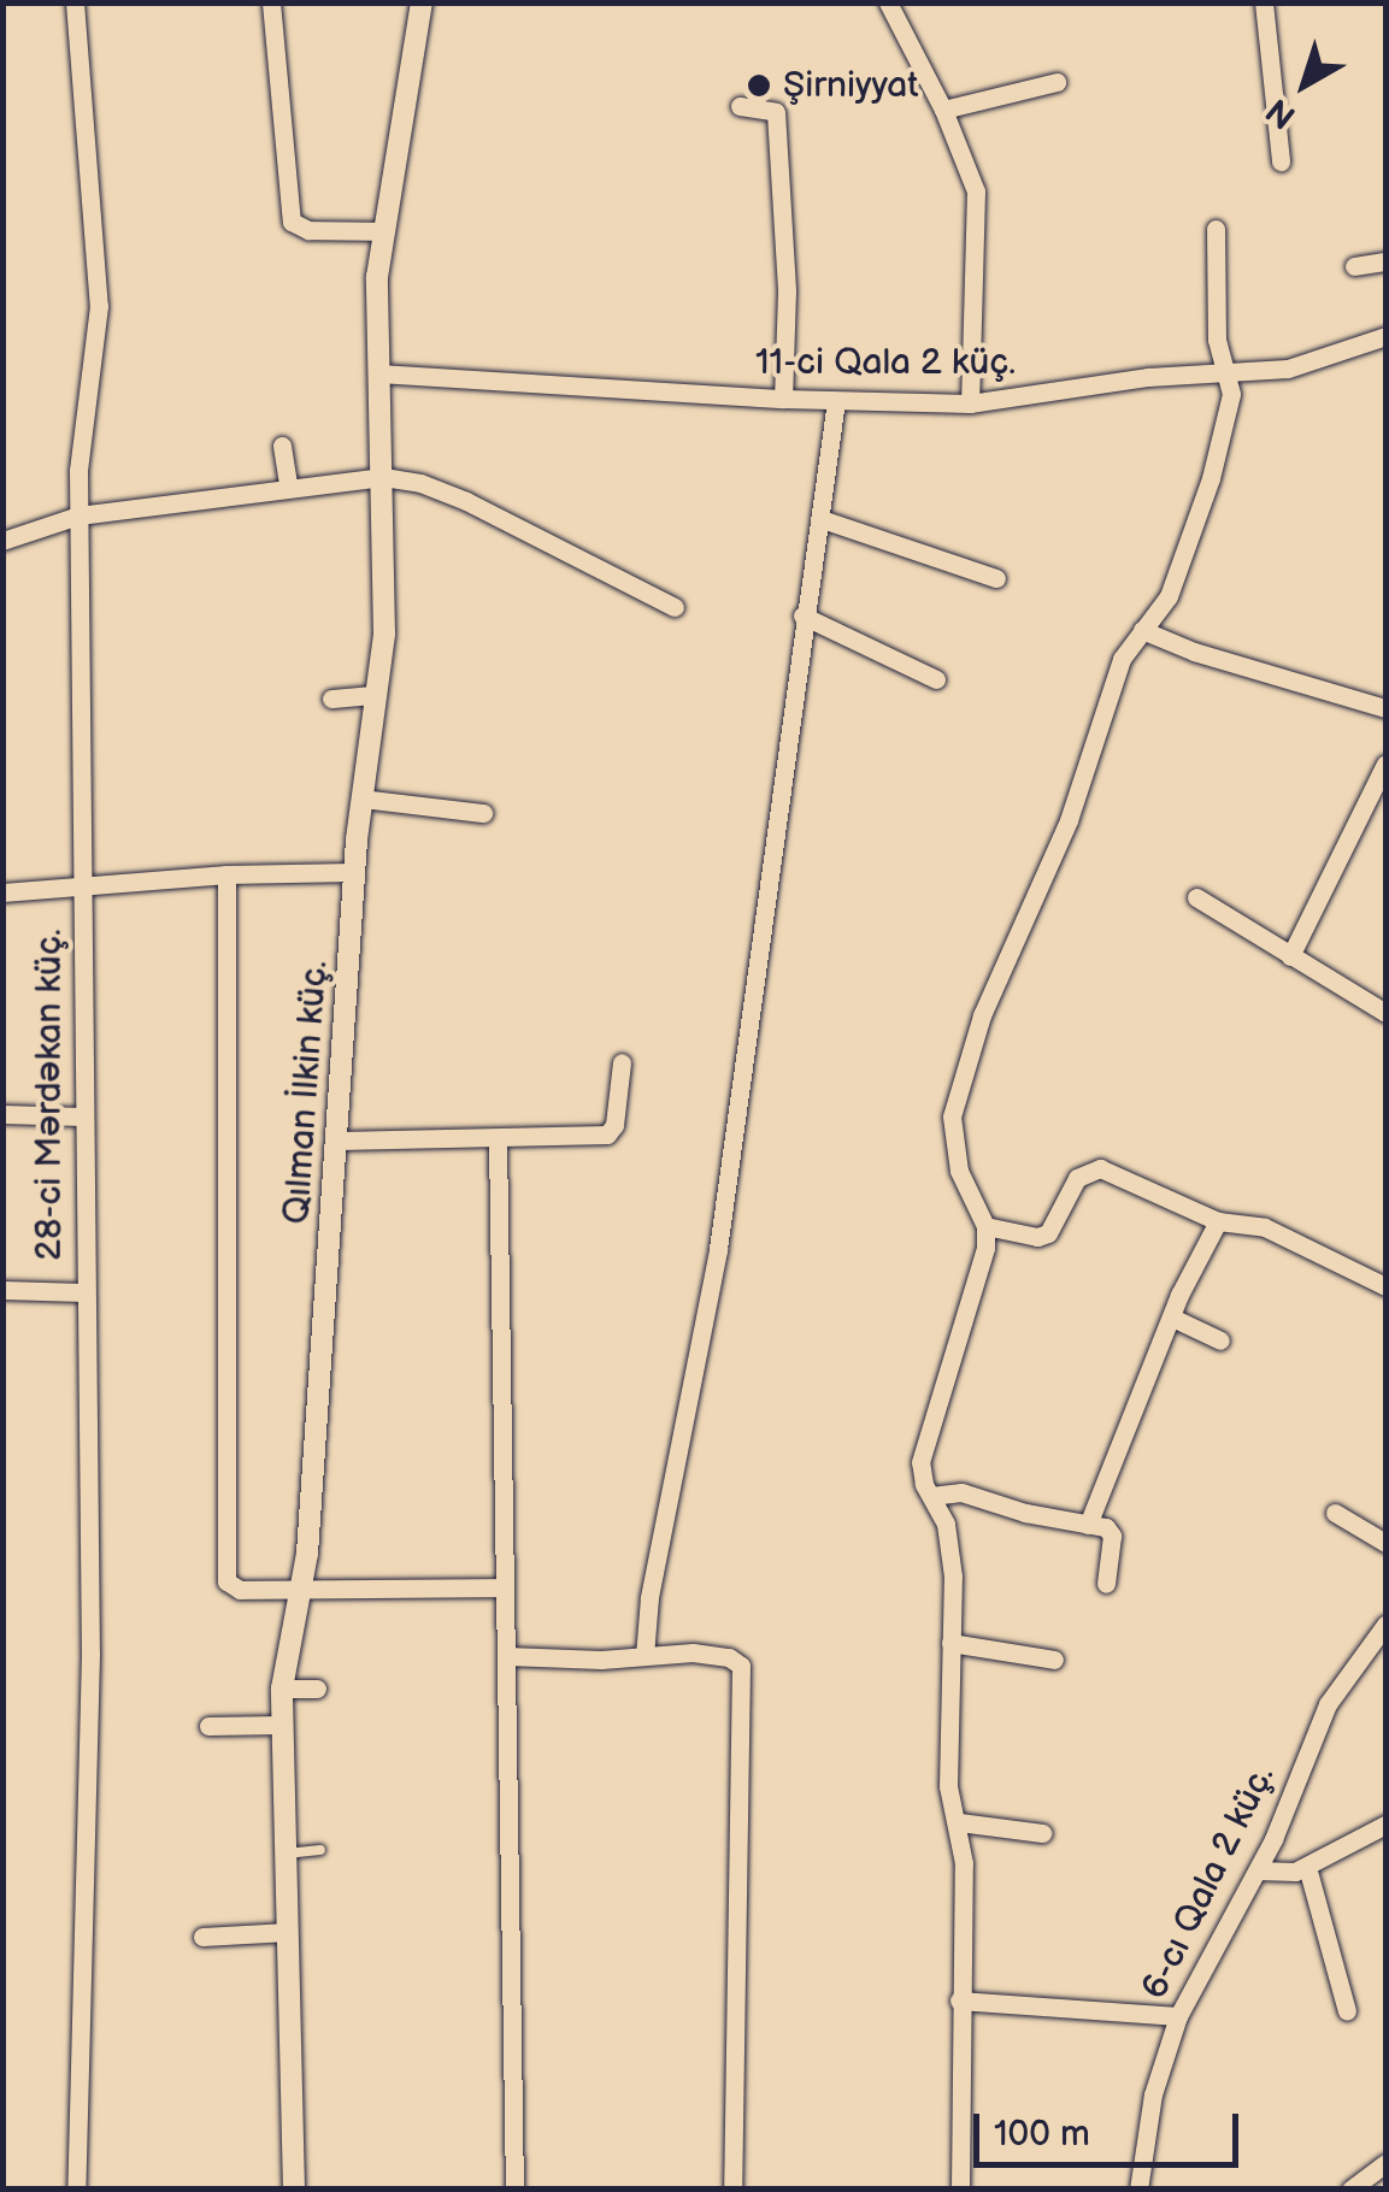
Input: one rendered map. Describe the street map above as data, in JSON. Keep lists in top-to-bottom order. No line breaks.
{"streets":{"street":["11-ci Qala 2 küç.","Qılman İlkin küç.","28-ci Mərdəkan küç.","6-cı Qala 2 küç."]},"crossings":[["11-ci Qala 2 küç.","Qılman İlkin küç."]],"places":["Şirniyyat"],"scale_bar":"100 m","north":"bottom left"}
